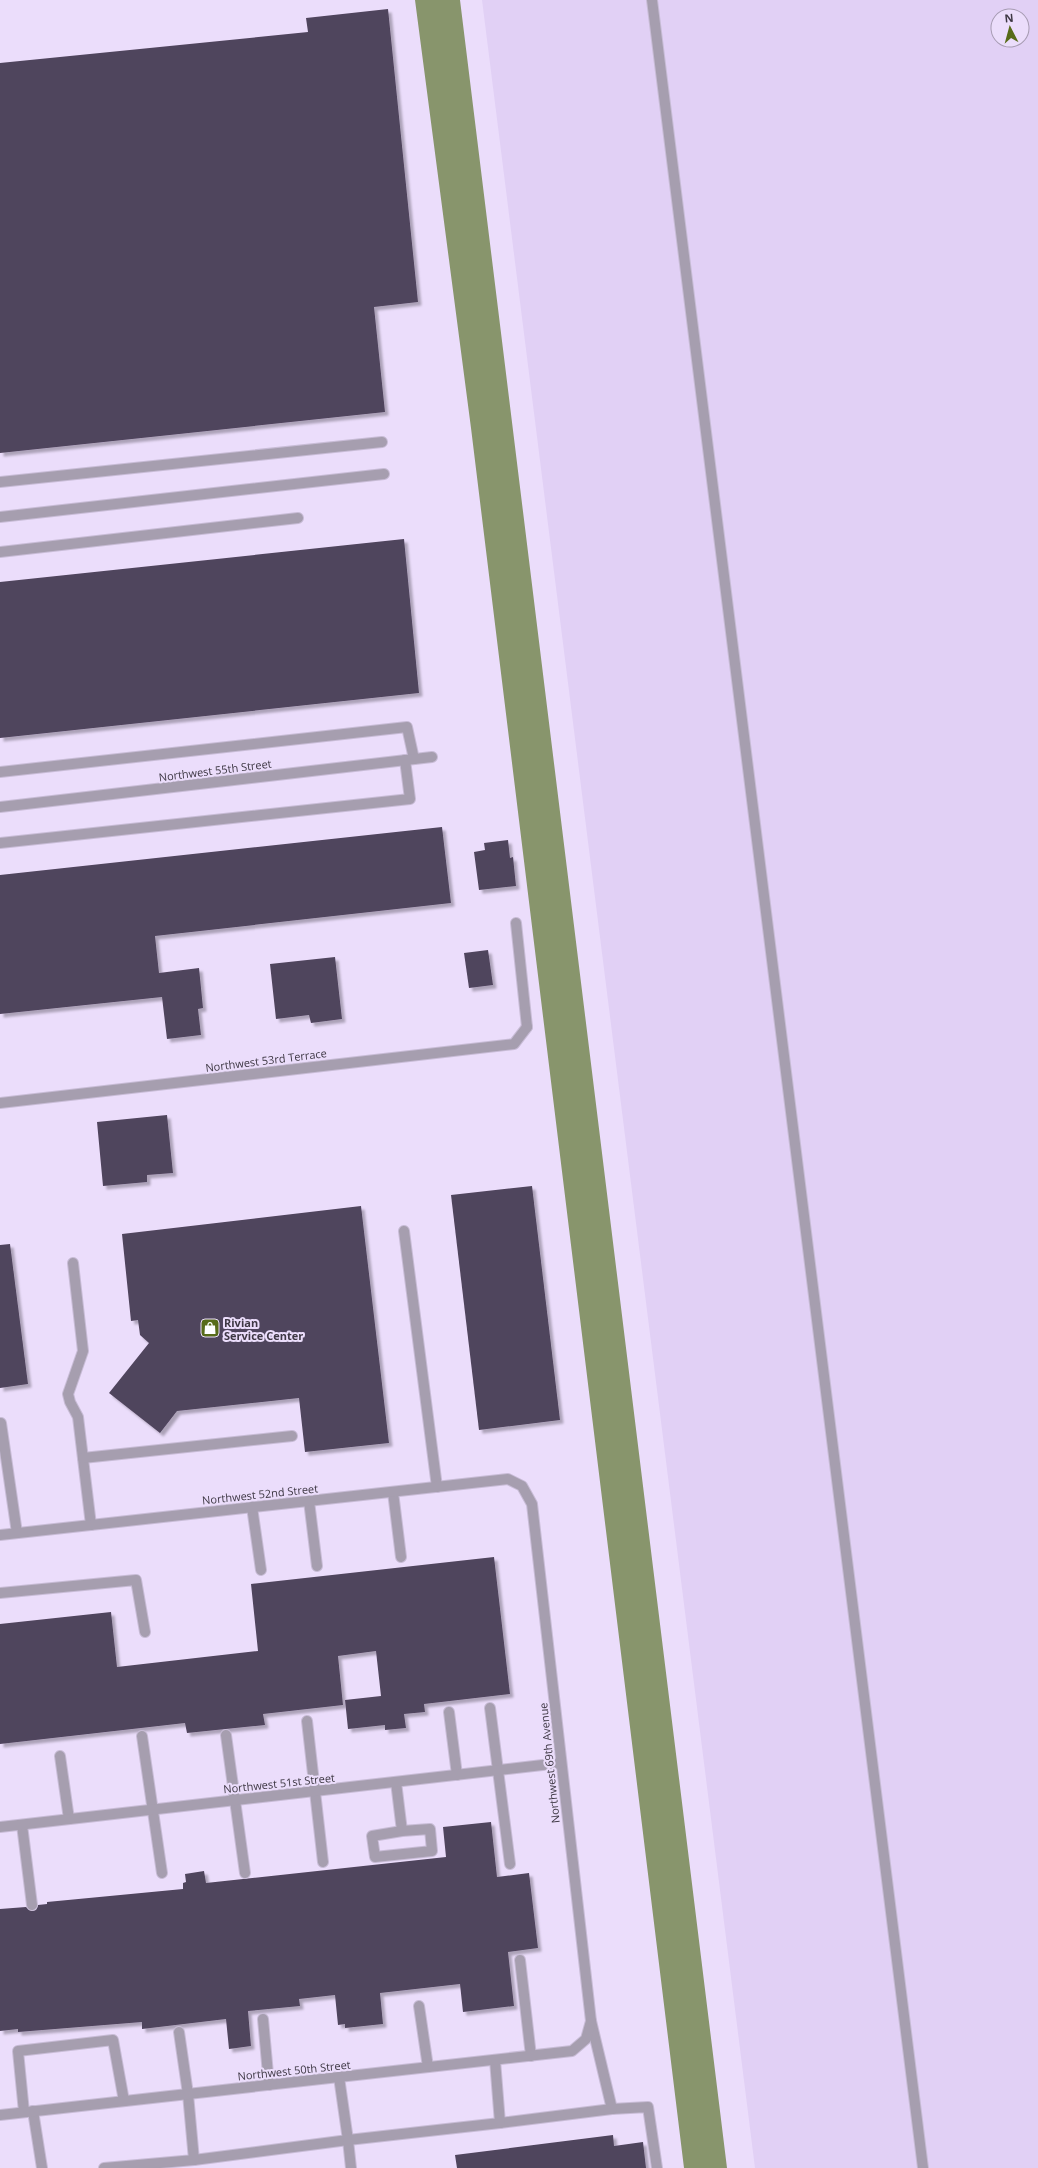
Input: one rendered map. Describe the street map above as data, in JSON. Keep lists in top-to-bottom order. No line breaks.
{"streets":{"street":["Northwest 55th Street","Northwest 53rd Terrace","Northwest 52nd Street","Northwest 69th Avenue","Northwest 51st Street","Northwest 50th Street"]},"crossings":[["Northwest 52nd Street","Northwest 69th Avenue"],["Northwest 69th Avenue","Northwest 51st Street"],["Northwest 69th Avenue","Northwest 50th Street"]],"places":{"shop":["Rivian Service Center"]},"north":"top"}
